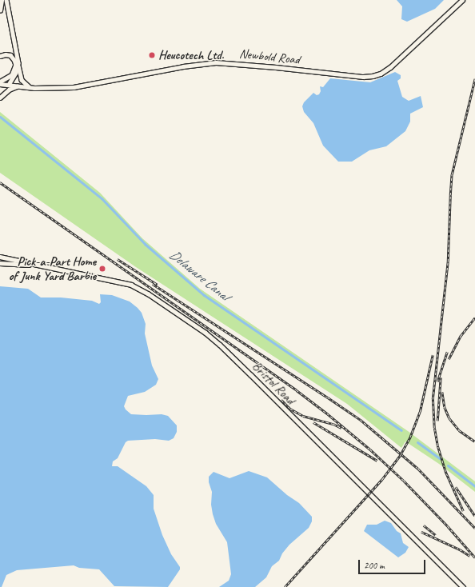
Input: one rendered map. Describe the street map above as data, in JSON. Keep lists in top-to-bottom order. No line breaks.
{"streets":{"main road":["Newbold Road","Bristol Road"]},"water":["Delaware Canal"],"places":["Heucotech Ltd.","Pick-a-Part Home of Junk Yard Barbie"],"scale_bar":"200 m"}
